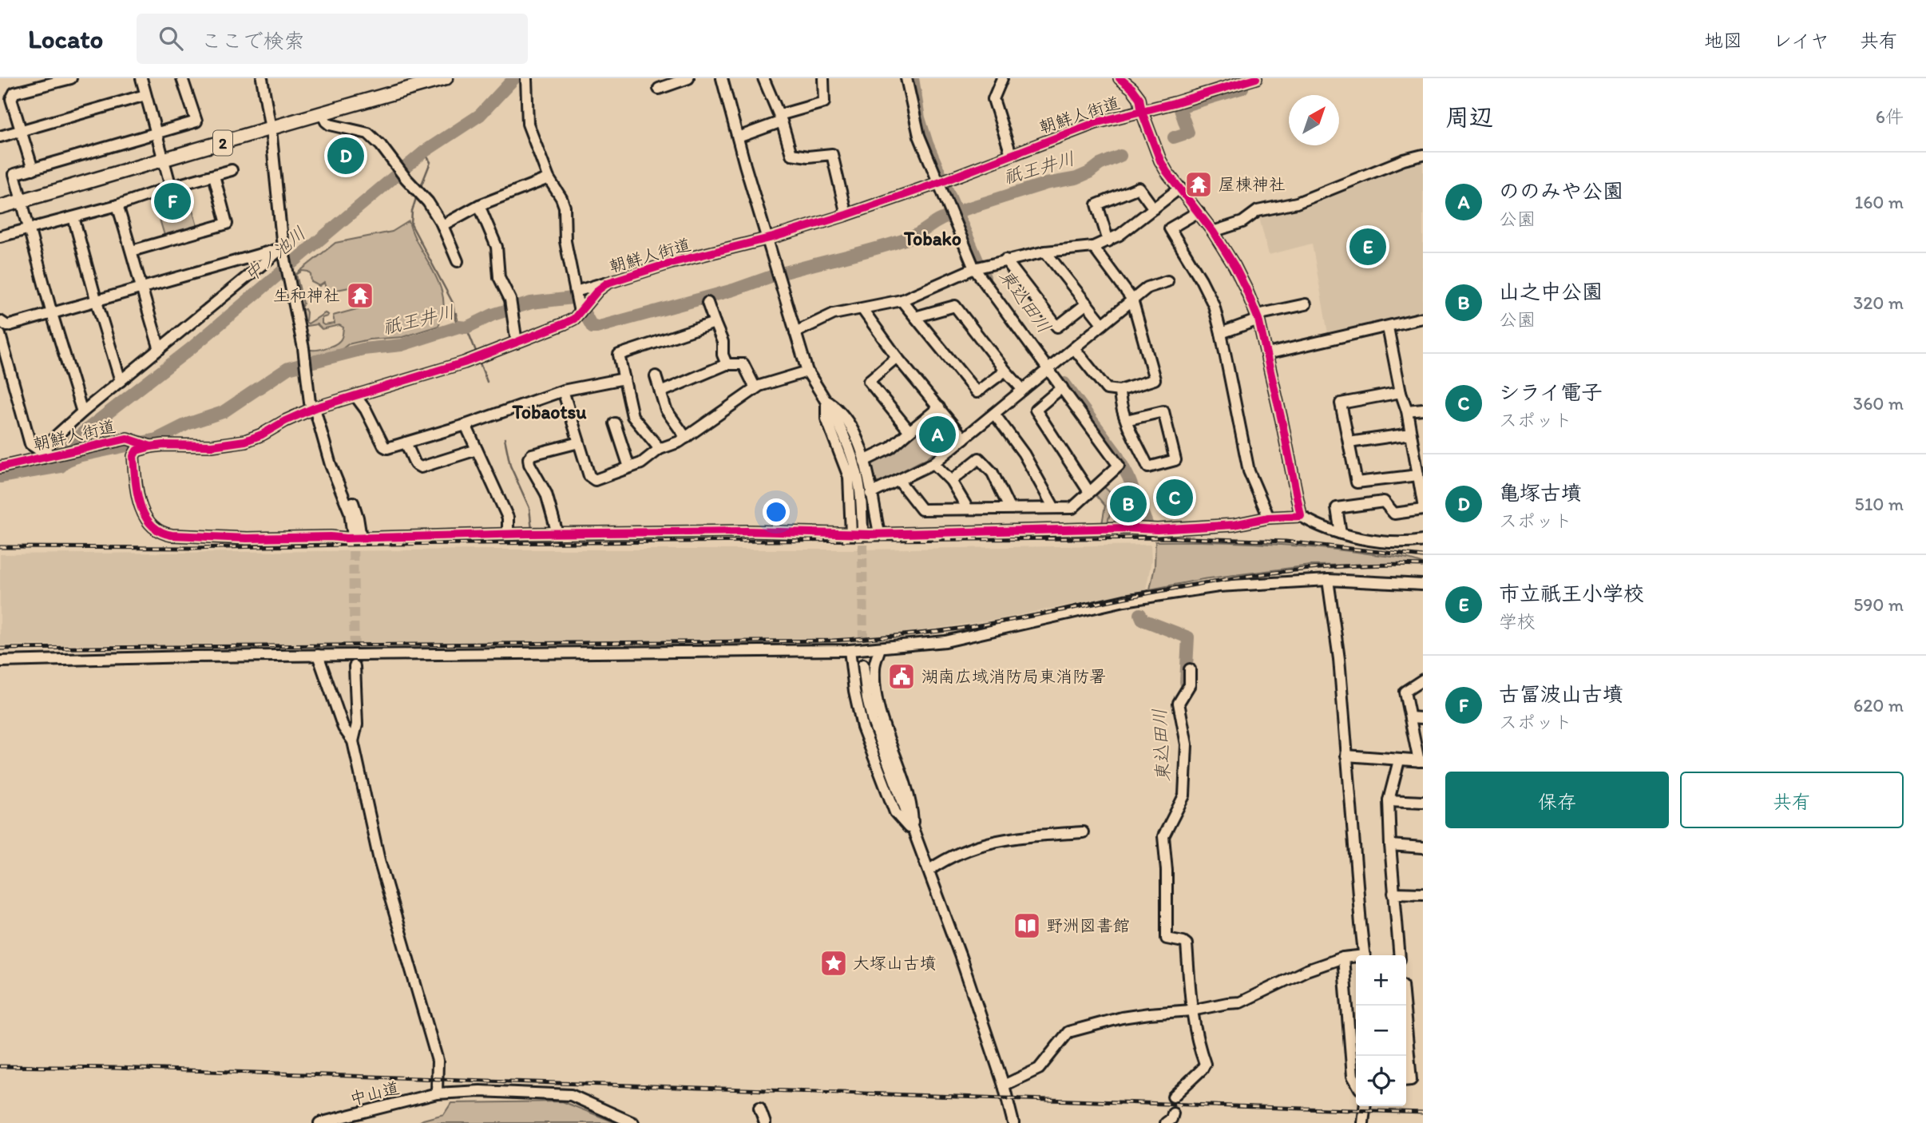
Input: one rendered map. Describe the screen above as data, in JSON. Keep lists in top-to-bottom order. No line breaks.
{"streets":{"main road":["2"],"street":["朝鮮人街道","中山道"]},"districts":["Tobako","Tobaotsu"],"water":["祇王井川","中ノ池川","東込田川"],"places":{"temple":["屋棟神社","生和神社"],"public building":["湖南広域消防局東消防署"],"library":["野洲図書館"],"place":["大塚山古墳"]},"north":"top right","page":{"header":"Locato","search":"ここで検索","nav":["地図","レイヤ","共有"],"heading":["周辺","6件"],"pins":["D","F","E","A","C","B"],"list":[{"mark":"A","name":"ののみや公園","note":"公園","value":"160 m"},{"mark":"B","name":"山之中公園","note":"公園","value":"320 m"},{"mark":"C","name":"シライ電子","note":"スポット","value":"360 m"},{"mark":"D","name":"亀塚古墳","note":"スポット","value":"510 m"},{"mark":"E","name":"市立祇王小学校","note":"学校","value":"590 m"},{"mark":"F","name":"古冨波山古墳","note":"スポット","value":"620 m"}],"buttons":["保存","共有"],"map_buttons":["+","−"]}}
